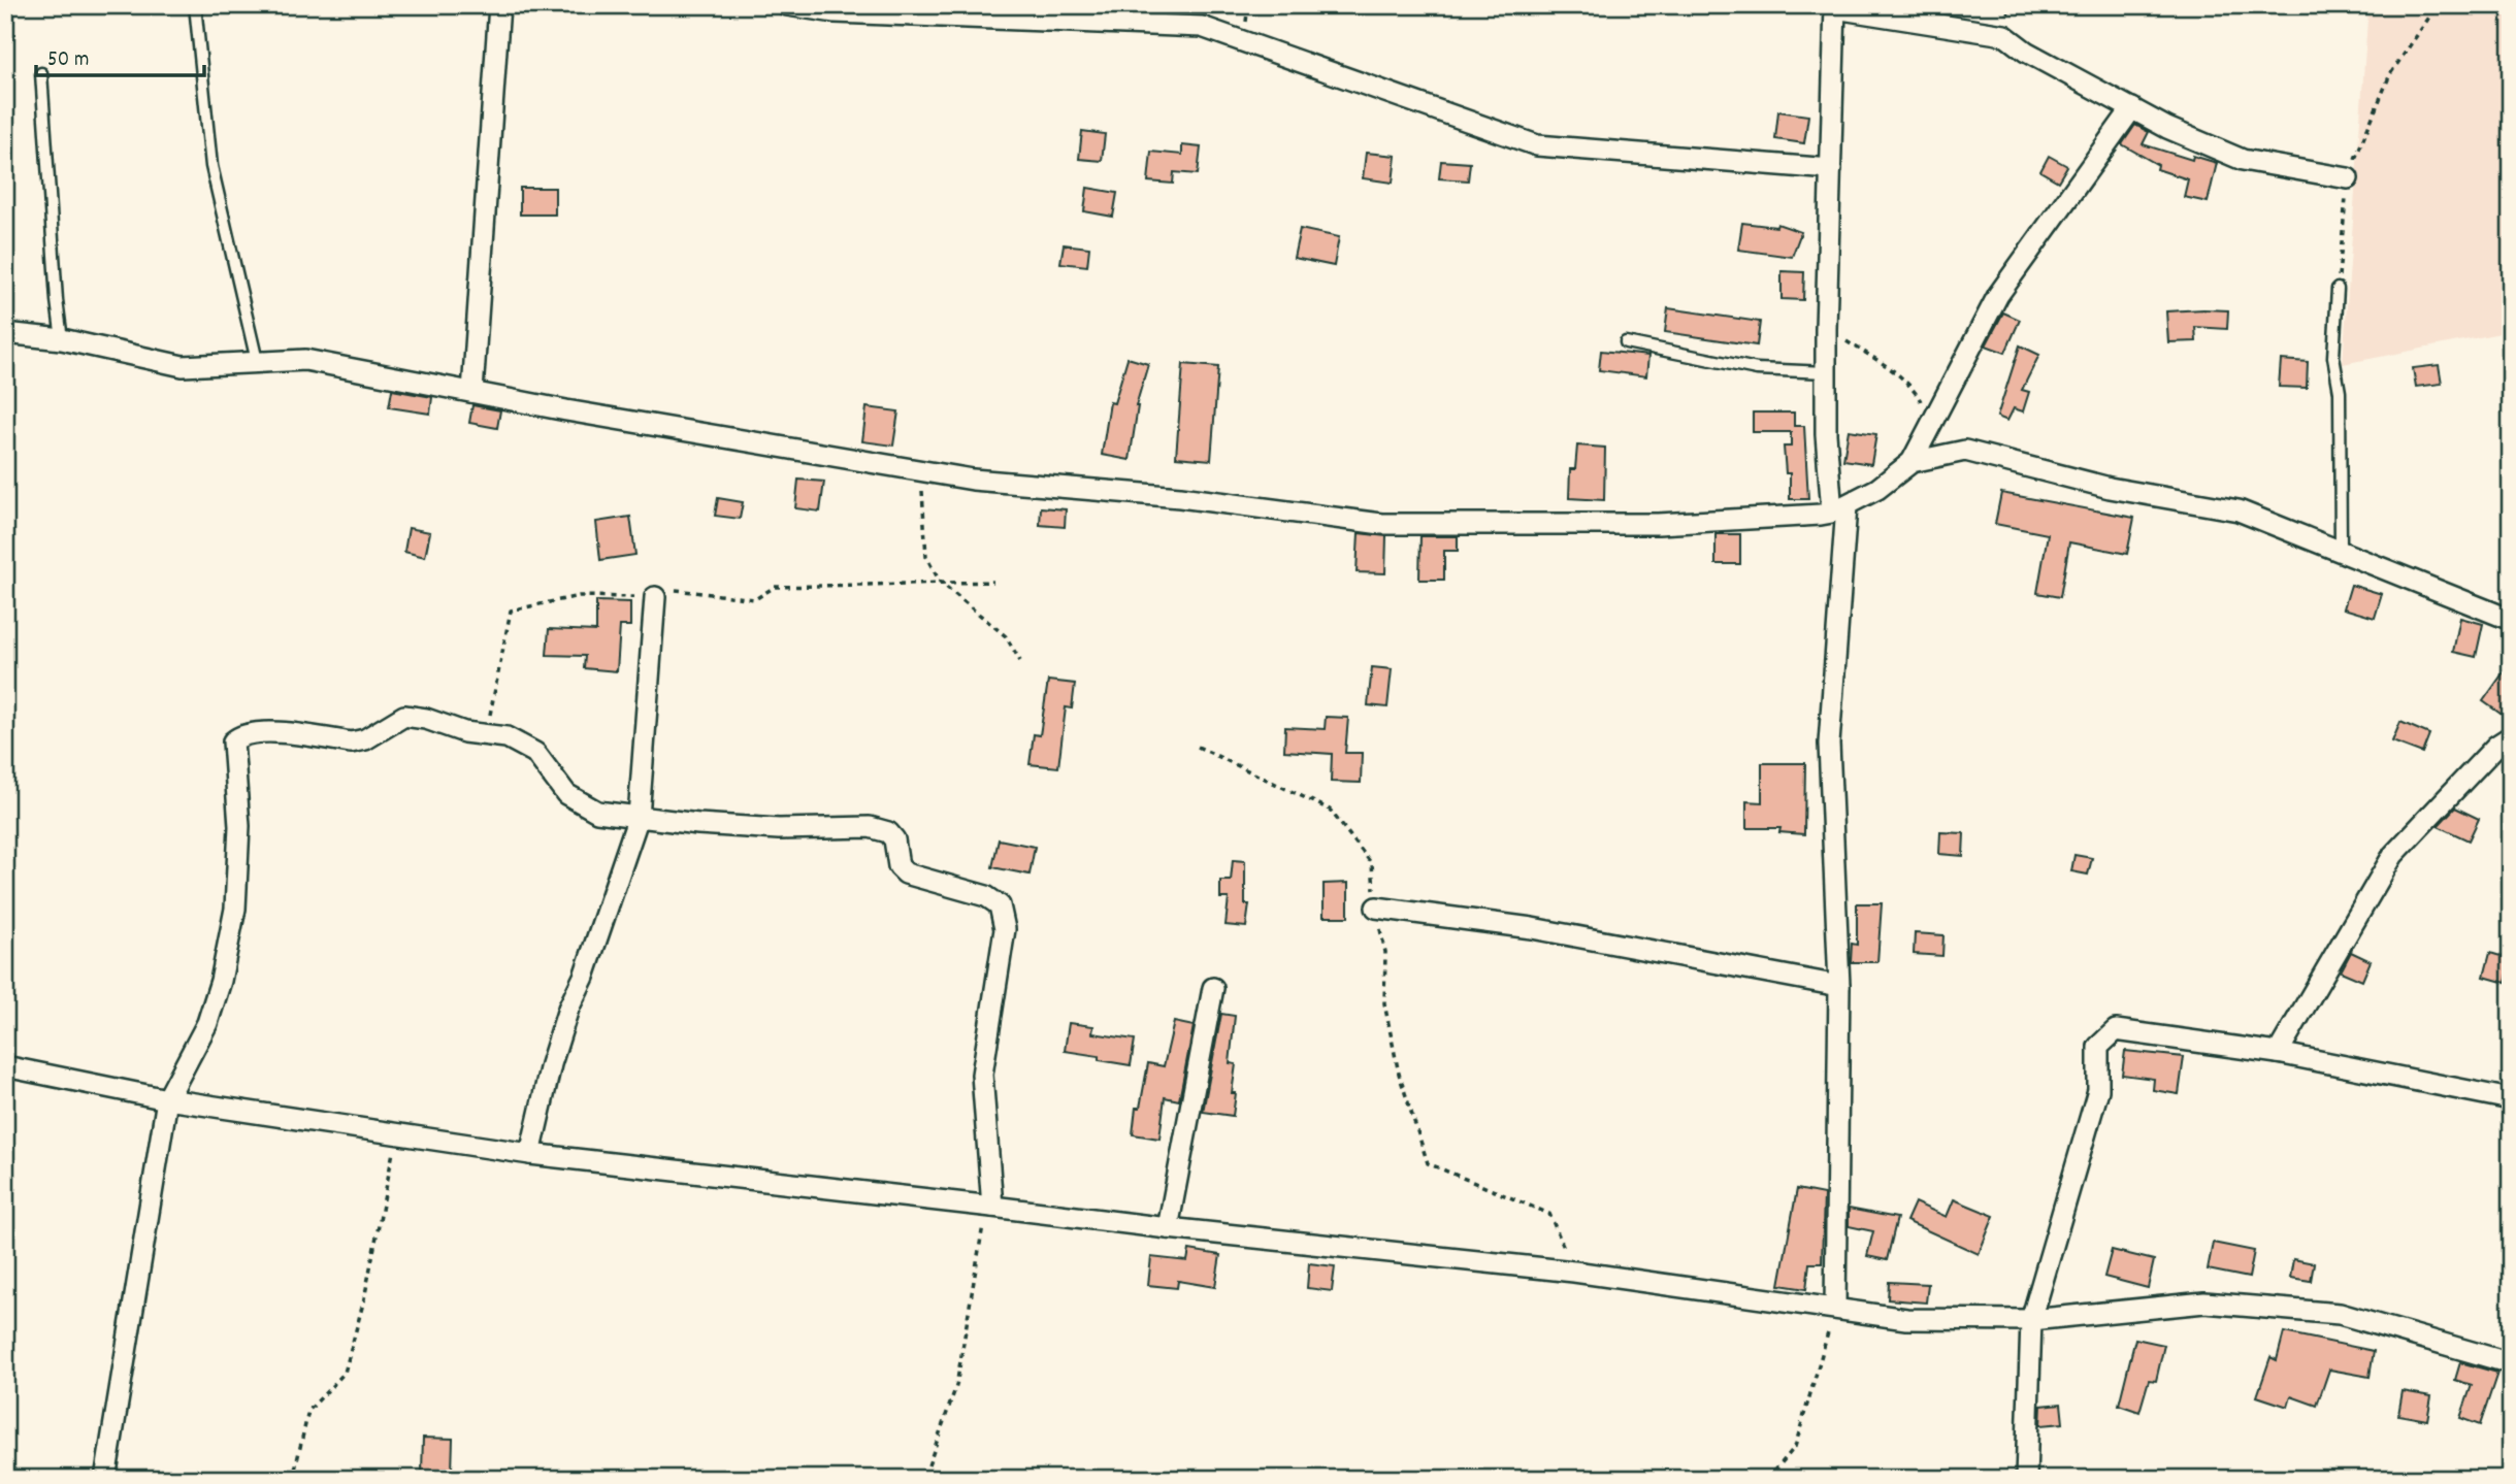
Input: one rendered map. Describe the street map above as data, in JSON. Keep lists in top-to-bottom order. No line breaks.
{"scale_bar":"50 m"}
